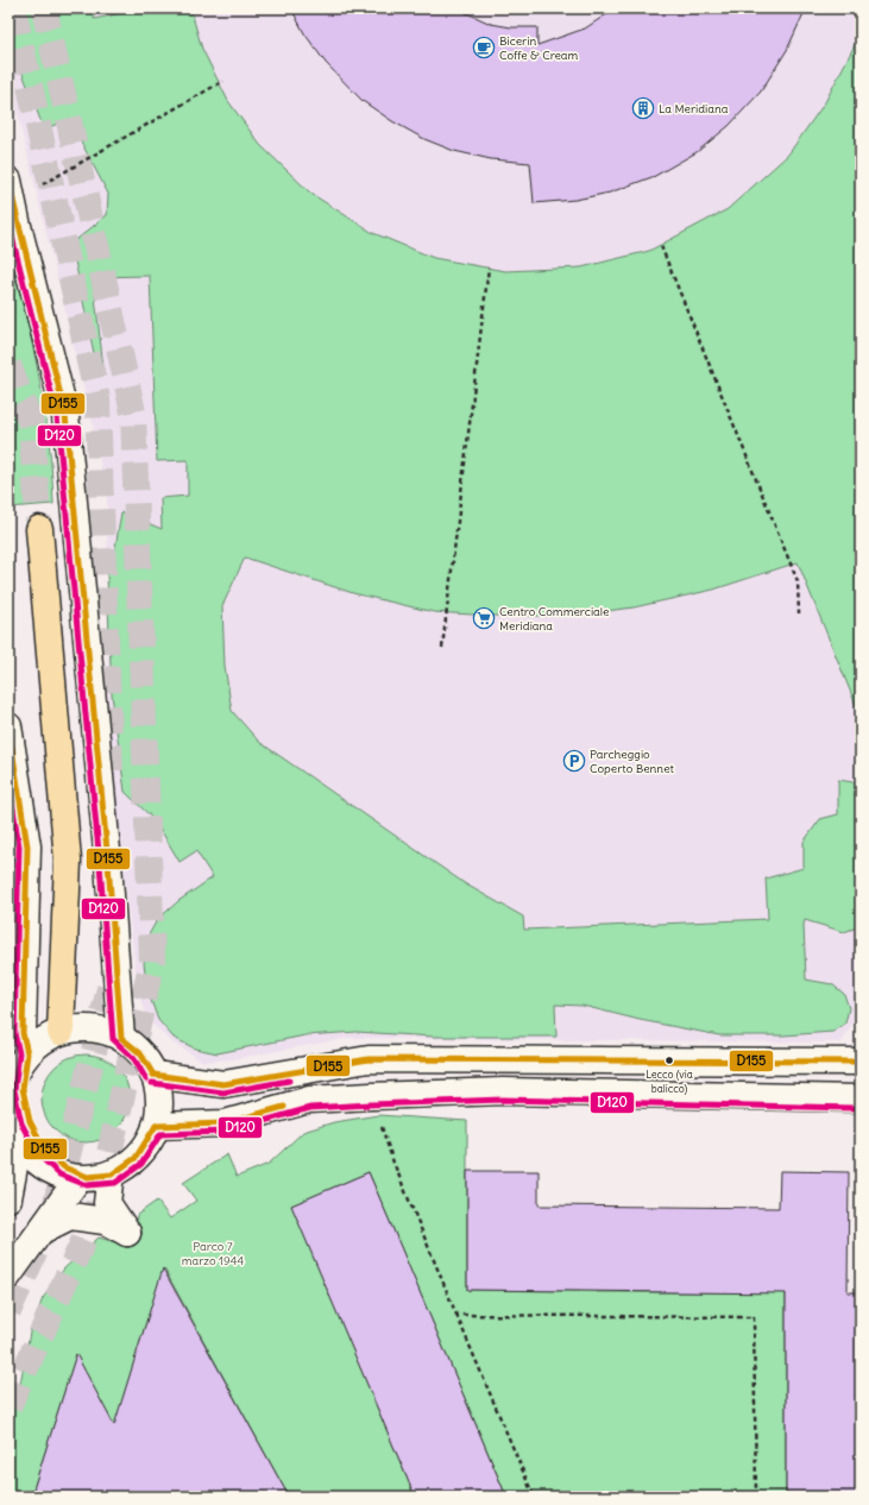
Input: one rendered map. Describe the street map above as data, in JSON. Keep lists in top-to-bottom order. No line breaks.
{"parks":["Parco 7 marzo 1944"],"places":{"cafe":["Bicerin Coffe & Cream"],"building":["La Meridiana"],"supermarket":["Centro Commerciale Meridiana"],"parking":["Parcheggio Coperto Bennet"],"other":["Lecco (via balicco)"]},"lines":["transit line D155","transit line D120"]}
